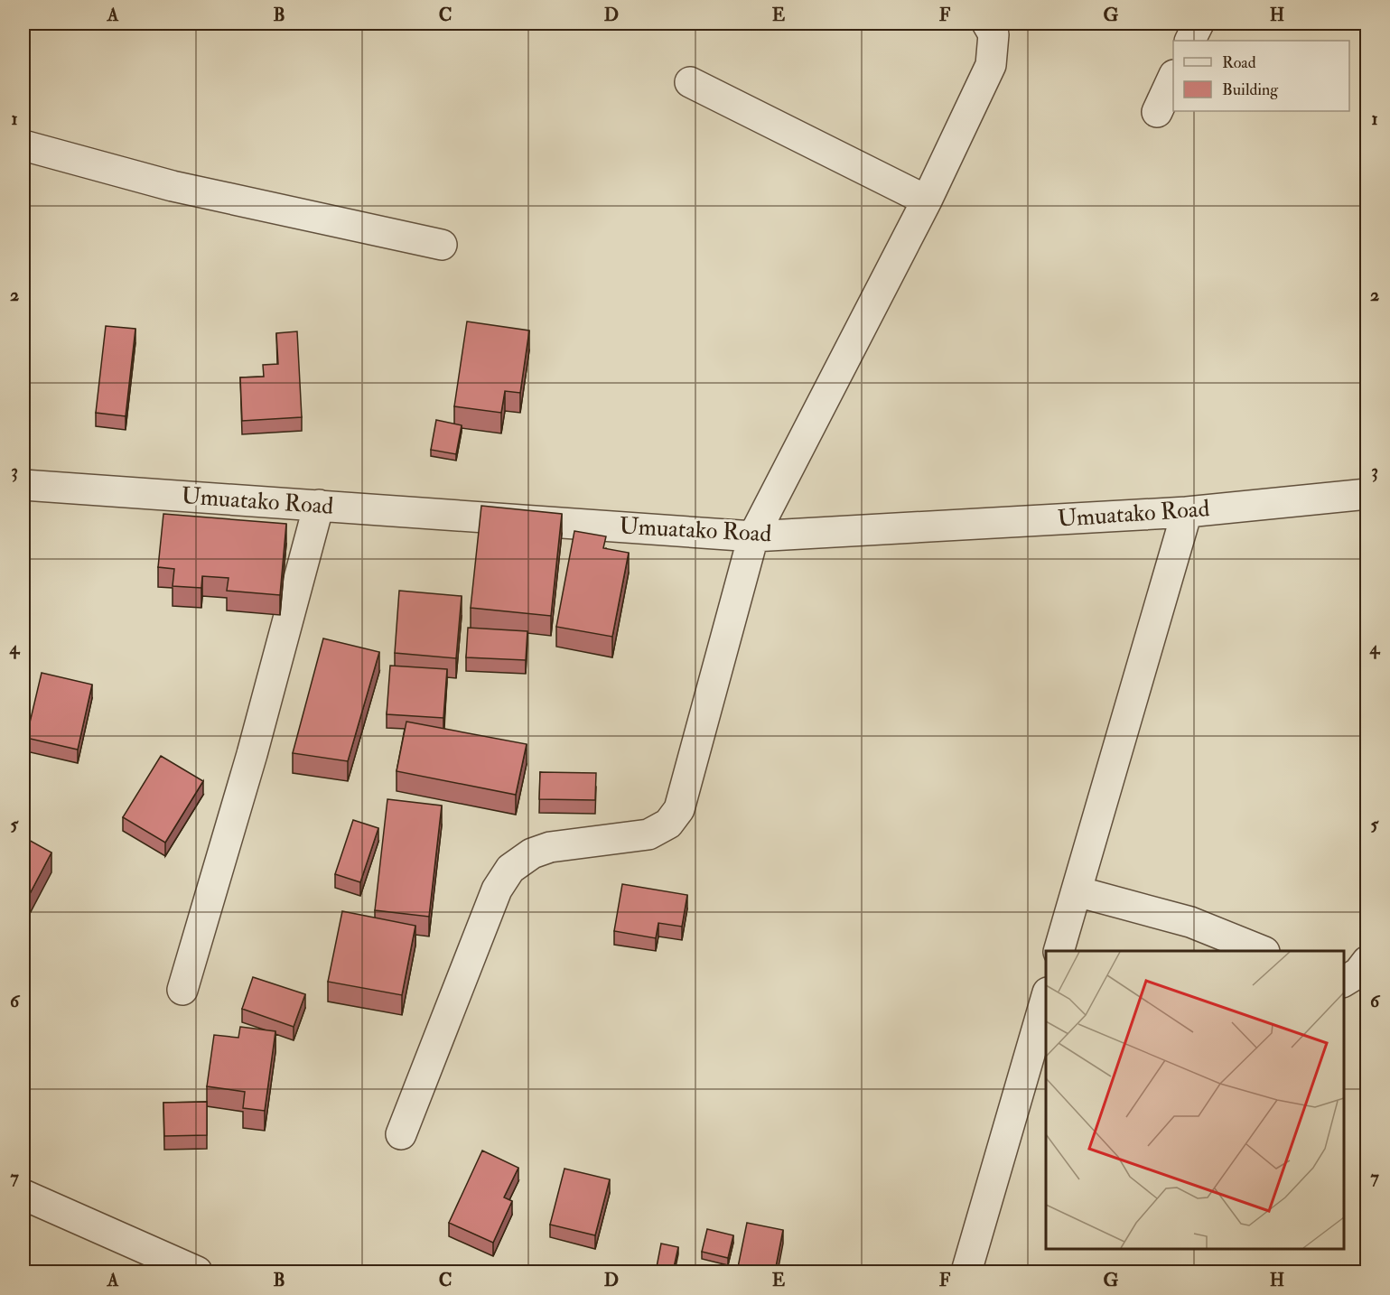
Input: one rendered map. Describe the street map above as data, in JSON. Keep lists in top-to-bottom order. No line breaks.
{"streets":{"street":["Umuatako Road"]},"legend":["Road","Building"],"grid":{"columns":["A","B","C","D","E","F","G","H"],"rows":["1","2","3","4","5","6","7"]}}
